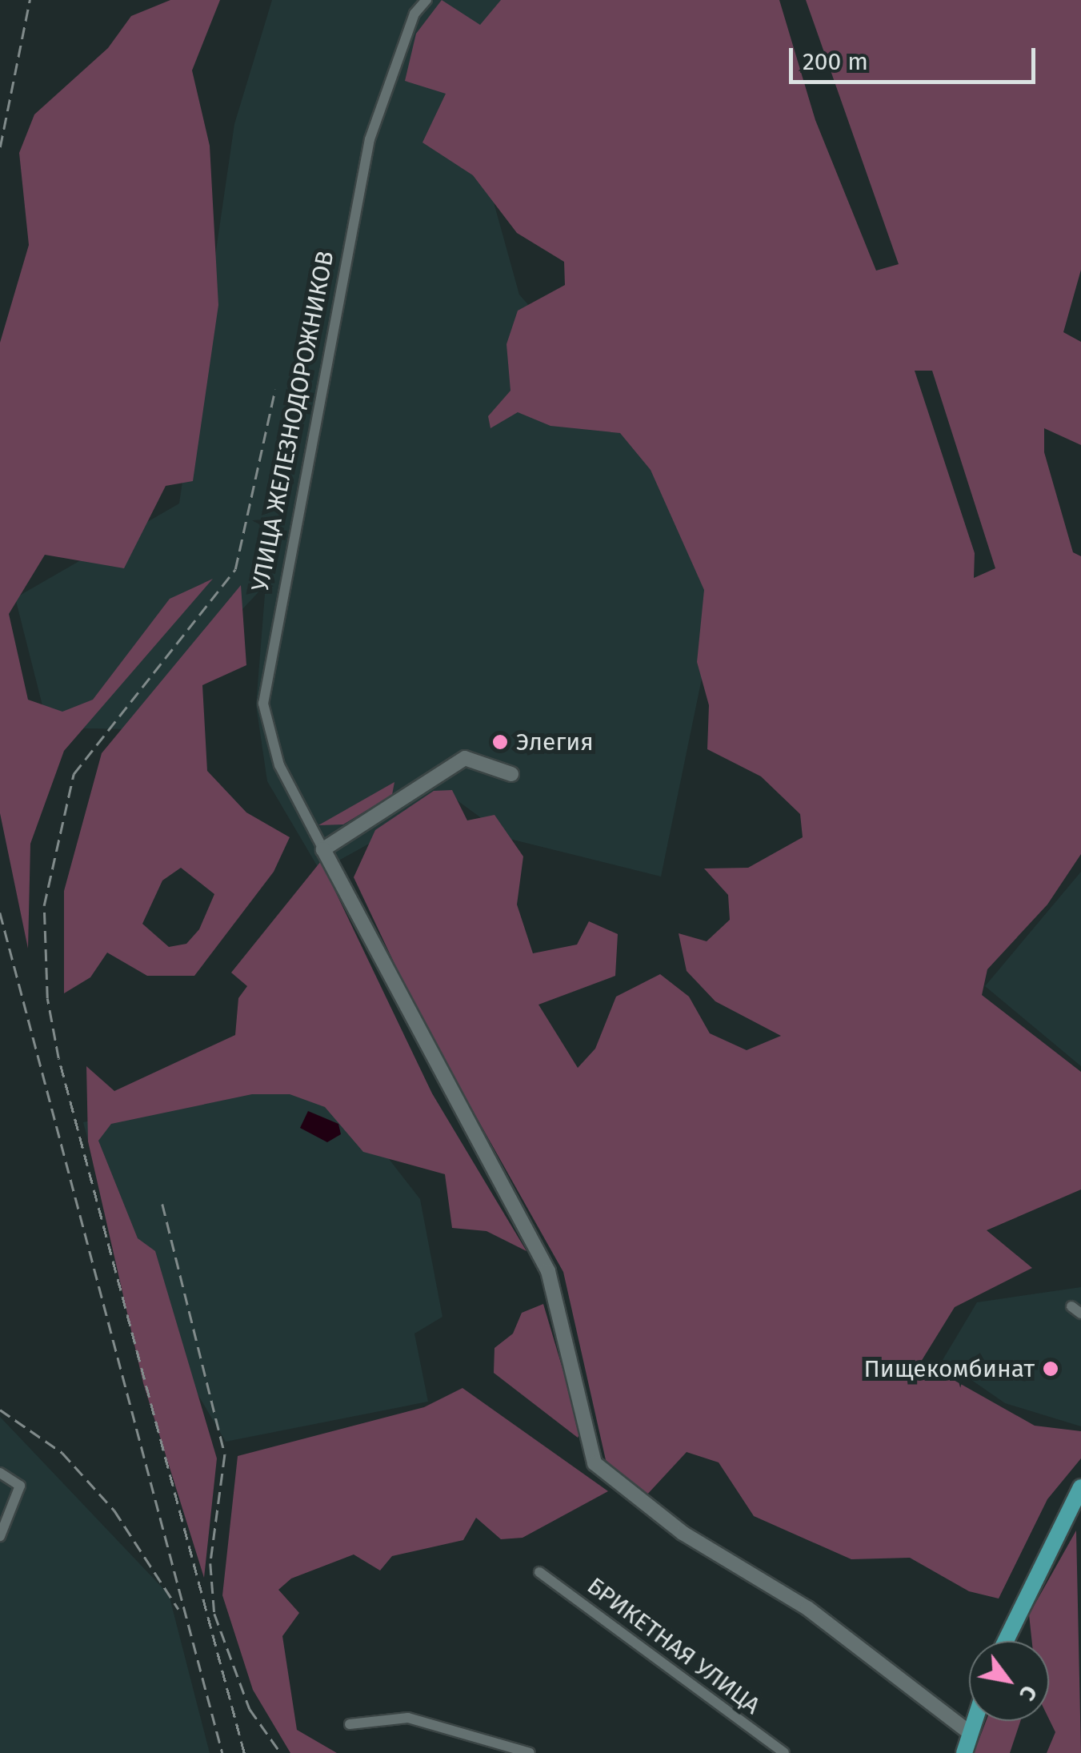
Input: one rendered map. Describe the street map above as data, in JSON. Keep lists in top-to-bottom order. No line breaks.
{"streets":{"street":["УЛИЦА ЖЕЛЕЗНОДОРОЖНИКОВ","БРИКЕТНАЯ УЛИЦА"]},"places":["Элегия","Пищекомбинат"],"scale_bar":"200 m","north":"bottom right"}
